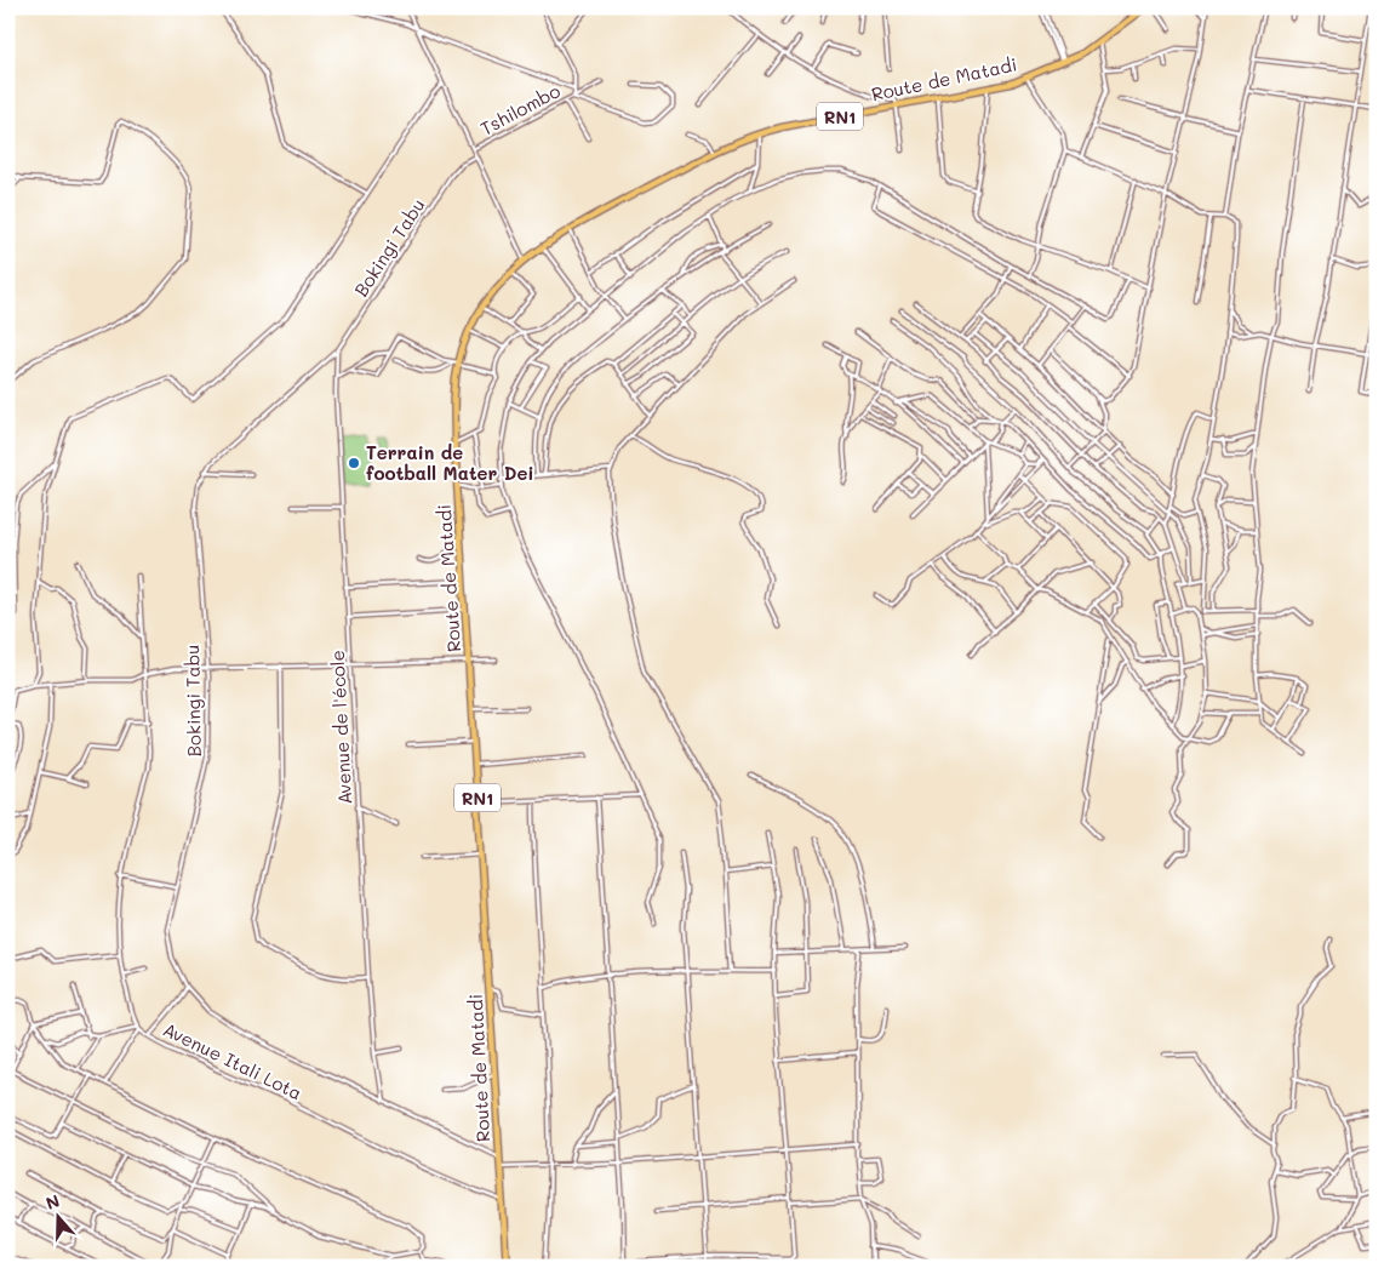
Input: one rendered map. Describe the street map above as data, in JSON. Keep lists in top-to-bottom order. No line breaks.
{"streets":{"highway":["Route de Matadi","RN1"],"street":["Tshilombo","Bokingi Tabu","Avenue de l'école","Avenue Itali Lota"]},"crossings":[["Route de Matadi","Bokingi Tabu"],["Route de Matadi","Avenue Itali Lota"],["Bokingi Tabu","Avenue de l'école"]],"places":["Terrain de football Mater Dei"],"north":"top"}
